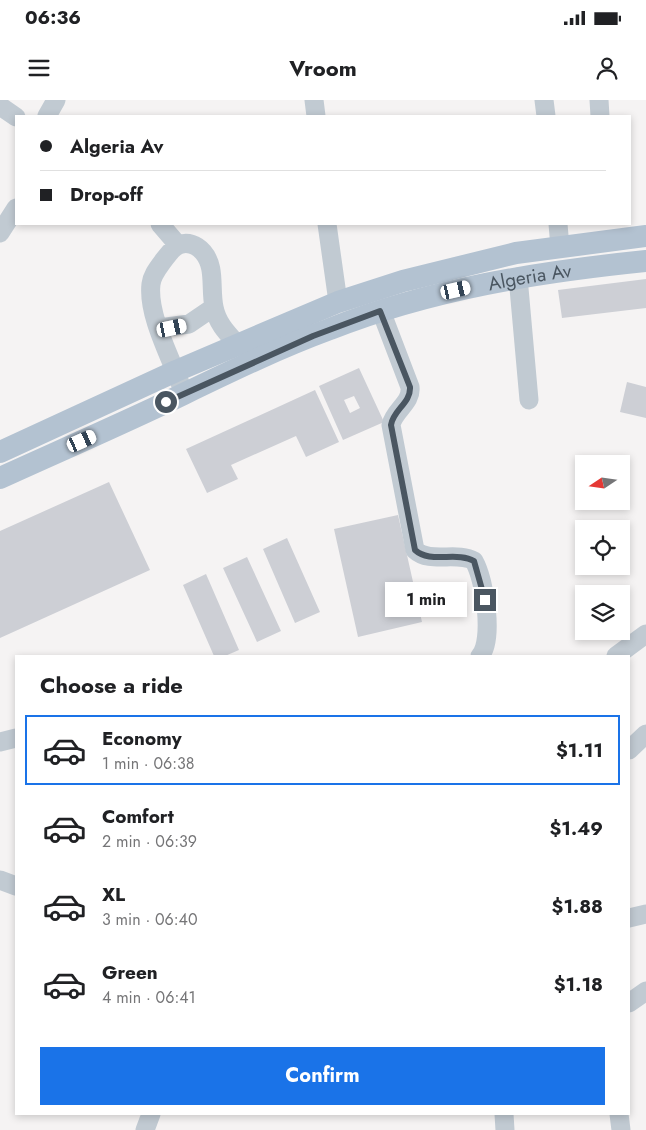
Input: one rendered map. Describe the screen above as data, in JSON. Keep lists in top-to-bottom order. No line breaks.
{"streets":{"main road":["Algeria Av"]},"north":"left","page":{"status":"06:36","header":"Vroom","banner":["Algeria Av","Drop-off"],"bubble":"1 min","heading":"Choose a ride","list":[{"name":"Economy","note":"1 min · 06:38","value":"$1.11"},{"name":"Comfort","note":"2 min · 06:39","value":"$1.49"},{"name":"XL","note":"3 min · 06:40","value":"$1.88"},{"name":"Green","note":"4 min · 06:41","value":"$1.18"}],"buttons":"Confirm"}}
